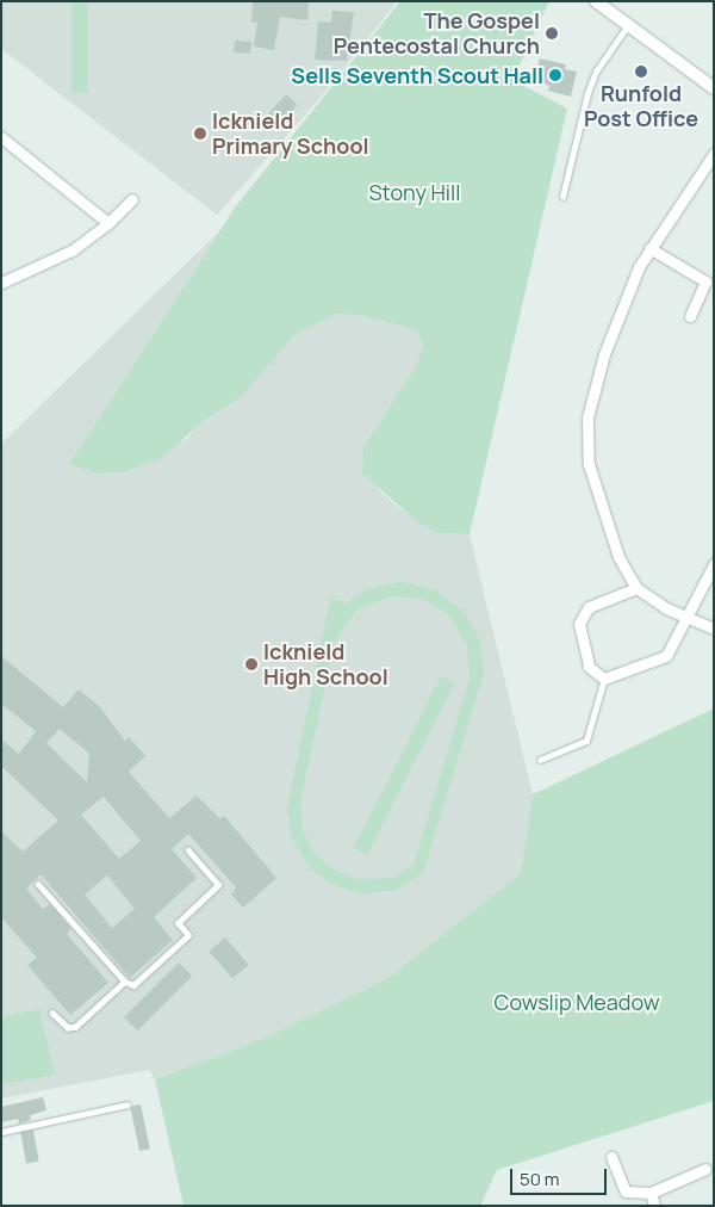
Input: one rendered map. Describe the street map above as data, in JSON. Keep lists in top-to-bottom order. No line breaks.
{"parks":["Stony Hill","Cowslip Meadow"],"places":["The Gospel Pentecostal Church","Runfold Post Office","Sells Seventh Scout Hall","Icknield Primary School","Icknield High School"],"scale_bar":"50 m"}
